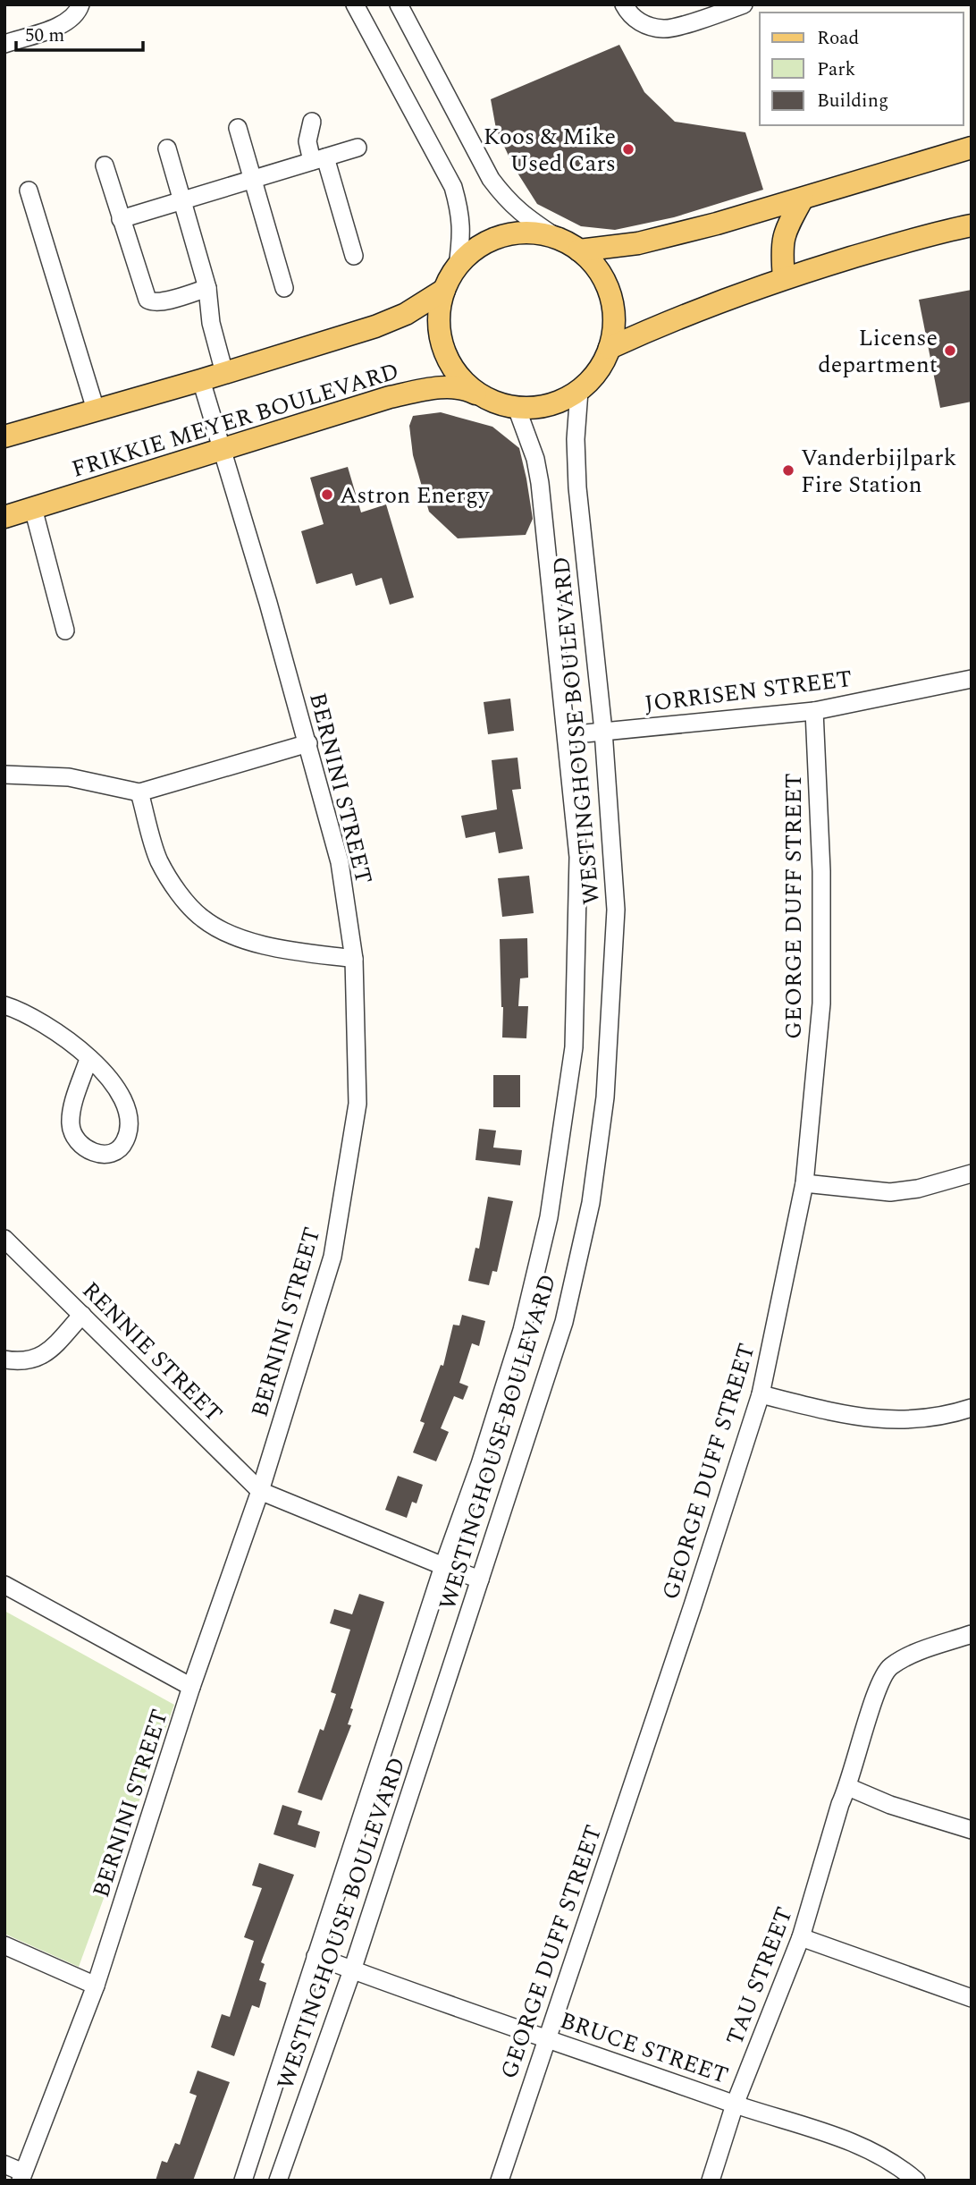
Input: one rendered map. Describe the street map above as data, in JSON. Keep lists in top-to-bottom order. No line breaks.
{"streets":{"main road":["FRIKKIE MEYER BOULEVARD"],"street":["JORRISEN STREET","WESTINGHOUSE BOULEVARD","BERNINI STREET","GEORGE DUFF STREET","RENNIE STREET","TAU STREET","BRUCE STREET"]},"crossings":[["FRIKKIE MEYER BOULEVARD","WESTINGHOUSE BOULEVARD"],["FRIKKIE MEYER BOULEVARD","BERNINI STREET"],["JORRISEN STREET","WESTINGHOUSE BOULEVARD"],["JORRISEN STREET","GEORGE DUFF STREET"],["WESTINGHOUSE BOULEVARD","RENNIE STREET"],["WESTINGHOUSE BOULEVARD","BRUCE STREET"],["BERNINI STREET","RENNIE STREET"],["GEORGE DUFF STREET","BRUCE STREET"],["TAU STREET","BRUCE STREET"]],"places":["Koos & Mike Used Cars","License department","Vanderbijlpark Fire Station","Astron Energy"],"legend":["Road","Park","Building"],"scale_bar":"50 m"}
